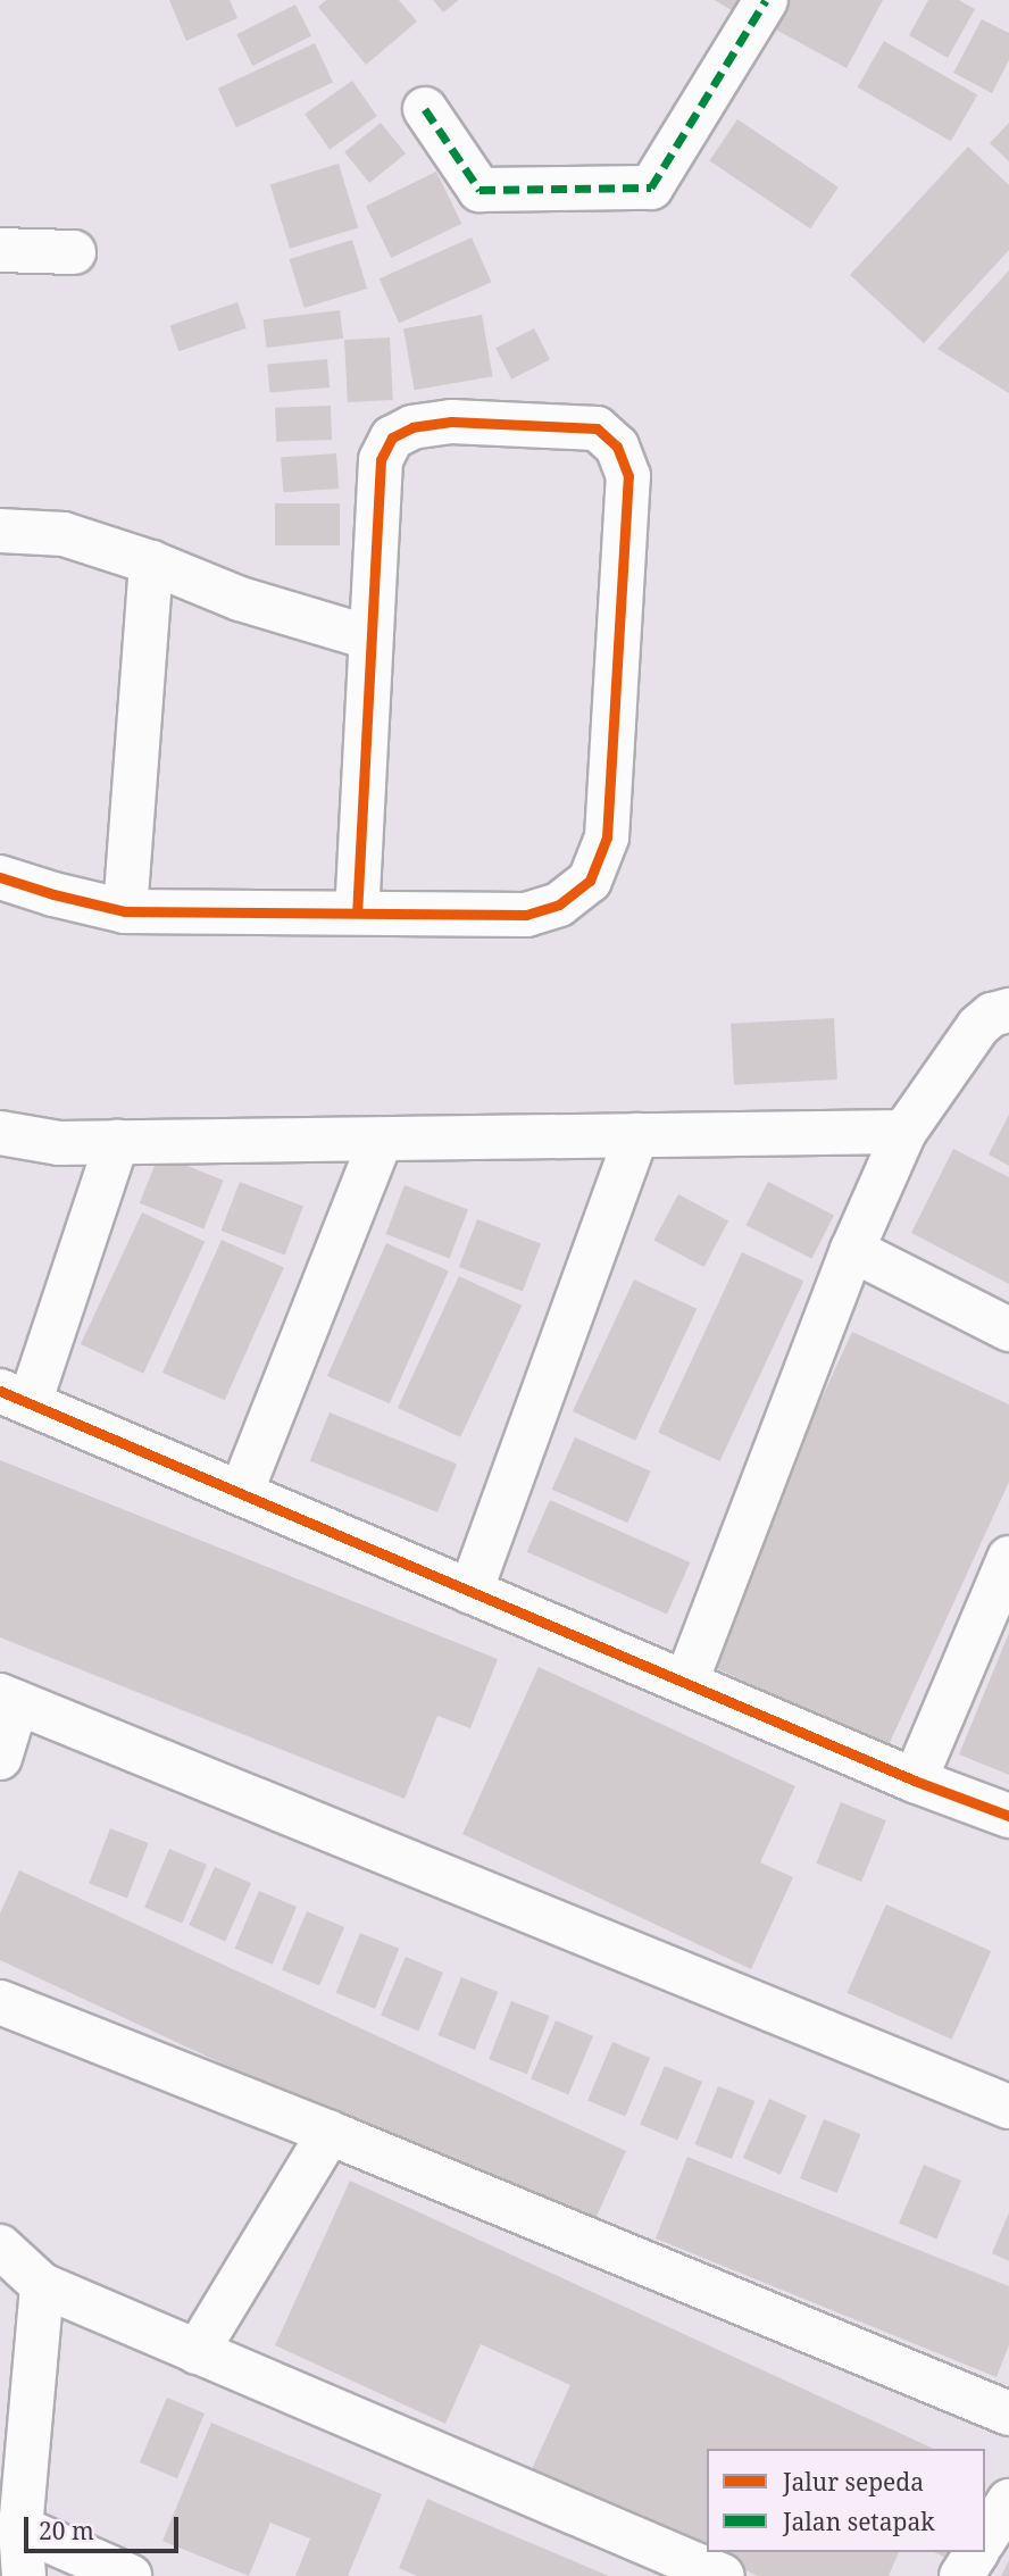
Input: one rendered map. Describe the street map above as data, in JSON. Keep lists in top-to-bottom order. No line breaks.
{"legend":["Jalur sepeda","Jalan setapak"],"scale_bar":"20 m"}
